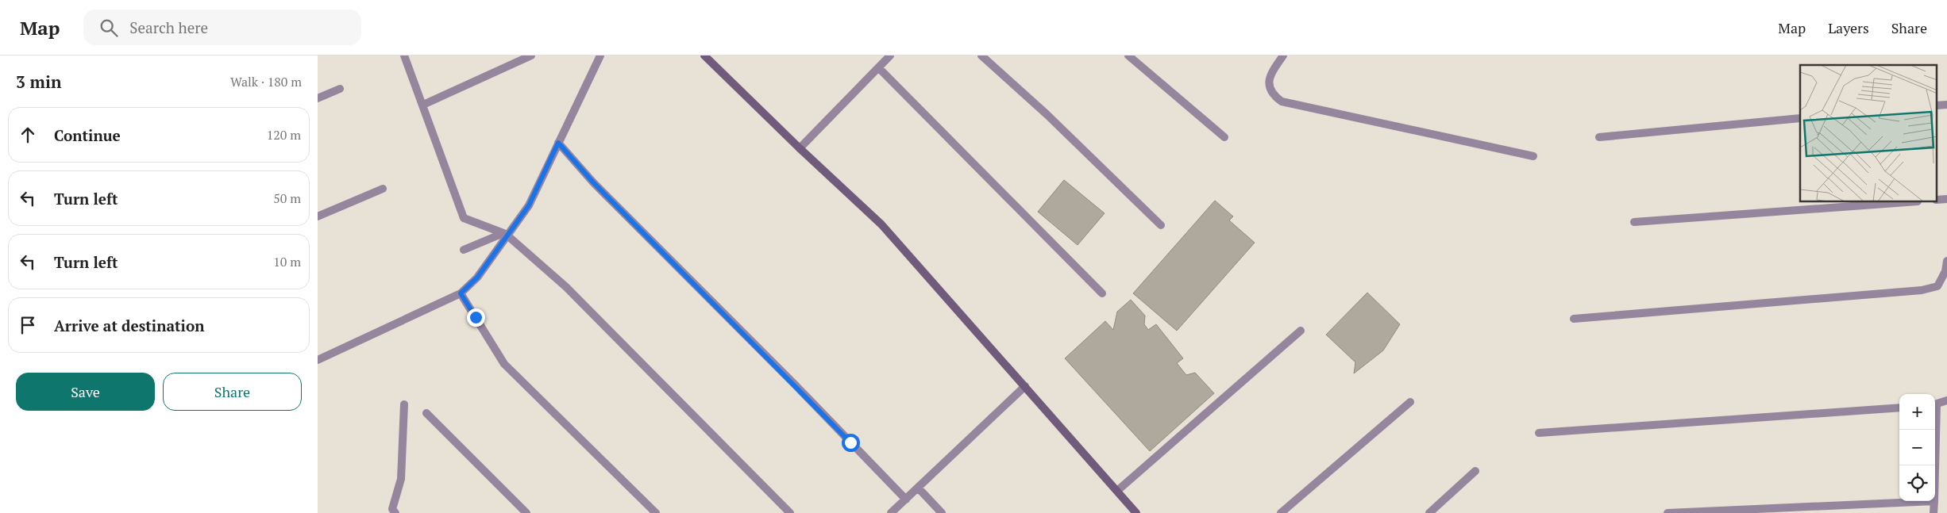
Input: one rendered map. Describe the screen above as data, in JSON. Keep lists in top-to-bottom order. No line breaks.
{"page":{"header":"Map","search":"Search here","nav":["Map","Layers","Share"],"heading":["3 min","Walk · 180 m"],"list":[["Continue","120 m"],["Turn left","50 m"],["Turn left","10 m"],"Arrive at destination"],"buttons":["Save","Share"],"map_buttons":["+","−"]}}
